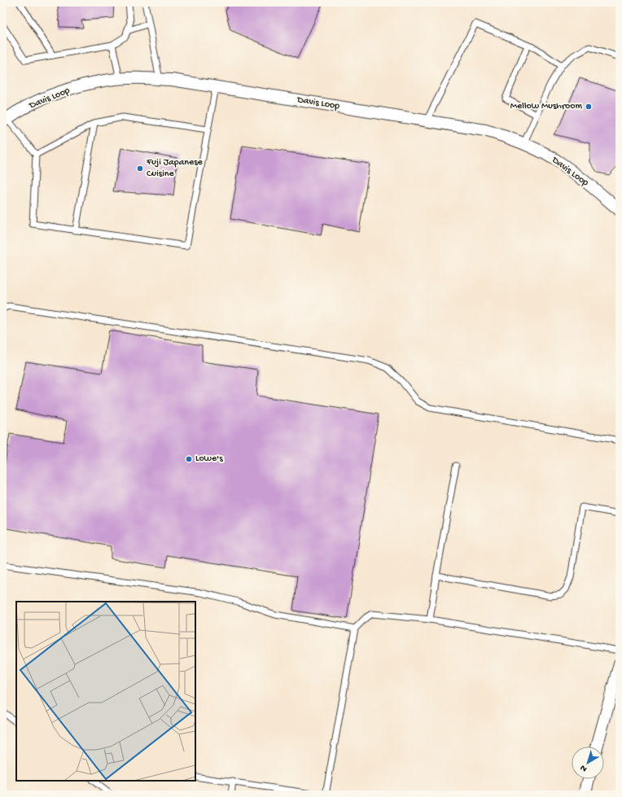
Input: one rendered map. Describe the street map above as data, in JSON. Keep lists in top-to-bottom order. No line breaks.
{"streets":{"street":["Davis Loop"]},"places":["Mellow Mushroom","Fuji Japanese Cuisine","Lowe's"],"north":"bottom left"}
